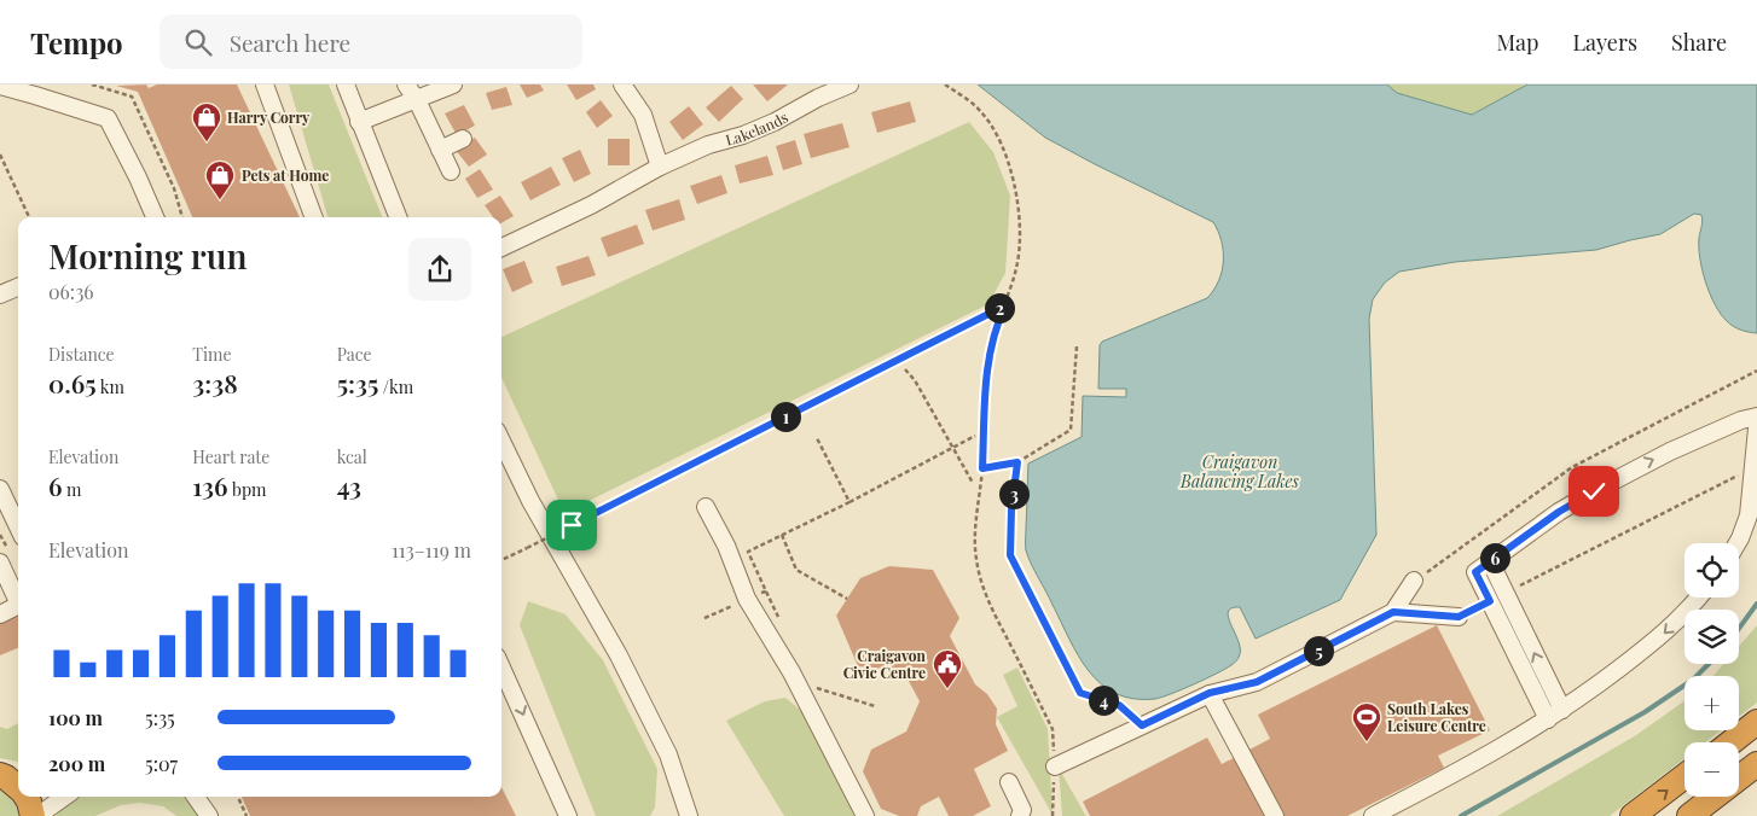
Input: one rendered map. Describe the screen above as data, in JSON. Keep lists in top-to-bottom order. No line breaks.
{"streets":{"street":["Lakelands"]},"water":["Craigavon Balancing Lakes"],"places":{"shop":["Harry Corry","Pets at Home"],"public building":["Craigavon Civic Centre"],"sports":["South Lakes Leisure Centre"]},"page":{"header":"Tempo","search":"Search here","nav":["Map","Layers","Share"],"heading":["Morning run","06:36"],"pins":["2","1","3","6","5","4"],"stats":[["Distance","0.65 km"],["Time","3:38"],["Pace","5:35 /km"],["Elevation","6 m"],["Heart rate","136 bpm"],["kcal","43"]],"chart":["Elevation","113–119 m"],"map_buttons":["+","−"],"list":[{"name":"100 m","note":"5:35"},{"name":"200 m","note":"5:07"}]}}
